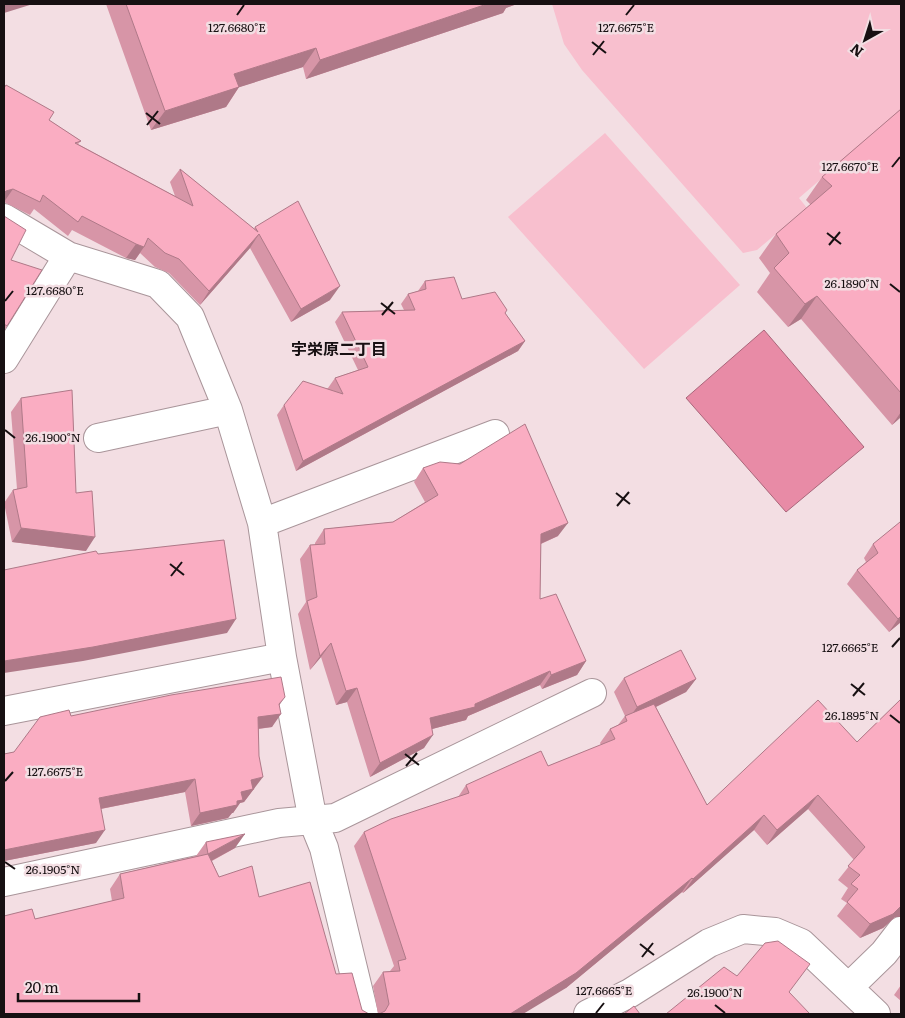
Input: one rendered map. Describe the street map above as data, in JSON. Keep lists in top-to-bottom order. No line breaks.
{"districts":["宇栄原二丁目"],"scale_bar":"20 m","north":"bottom left","coordinates":["127.6680°E","127.6675°E","127.6670°E","26.1890°N","26.1900°N","127.6665°E","26.1895°N","26.1905°N"]}
